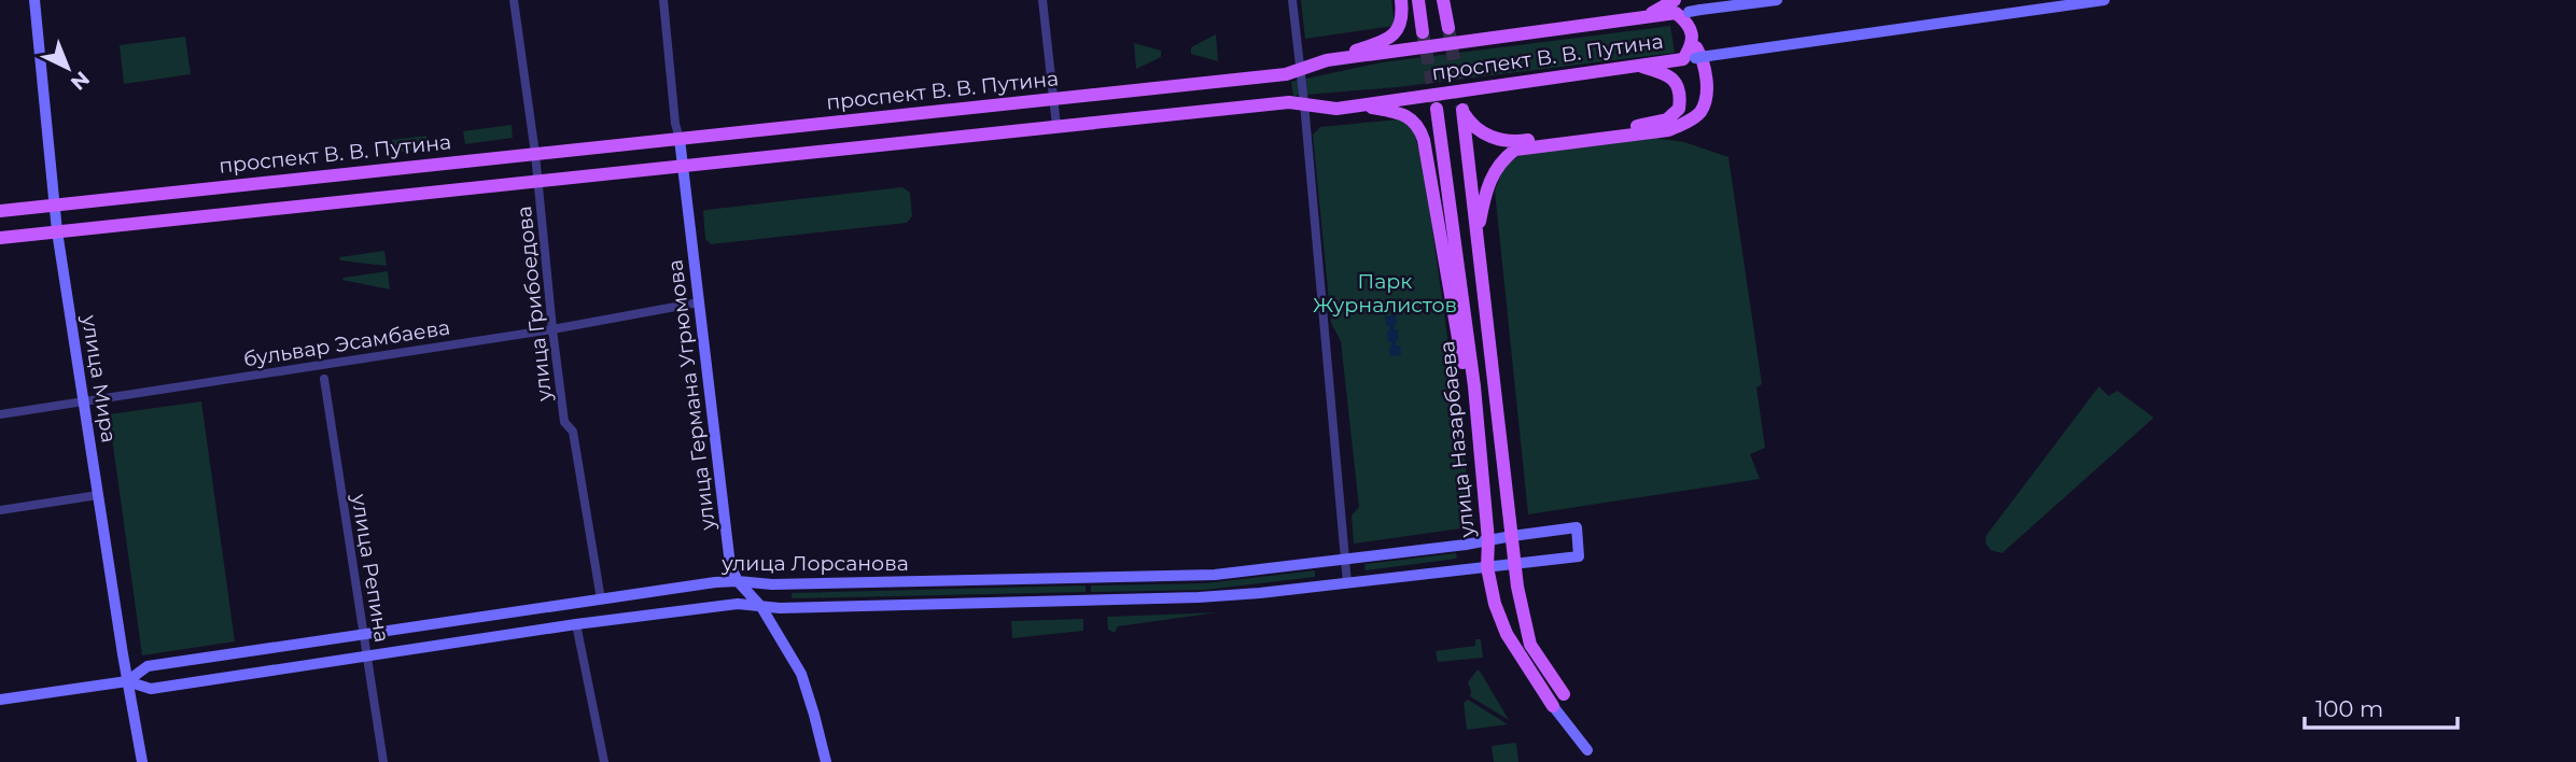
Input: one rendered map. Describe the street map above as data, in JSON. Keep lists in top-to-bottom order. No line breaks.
{"streets":{"main road":["проспект В. В. Путина","улица Мира","улица Германа Угрюмова","улица Назарбаева","улица Лорсанова"],"street":["улица Грибоедова","бульвар Эсамбаева","улица Репина"]},"crossings":[["проспект В. В. Путина","улица Грибоедова"],["проспект В. В. Путина","улица Мира"],["проспект В. В. Путина","улица Германа Угрюмова"],["проспект В. В. Путина","улица Назарбаева"],["улица Грибоедова","бульвар Эсамбаева"],["улица Грибоедова","улица Лорсанова"],["бульвар Эсамбаева","улица Мира"],["бульвар Эсамбаева","улица Германа Угрюмова"],["улица Мира","улица Лорсанова"],["улица Германа Угрюмова","улица Лорсанова"],["улица Назарбаева","улица Лорсанова"],["улица Лорсанова","улица Репина"]],"parks":["Парк Журналистов"],"scale_bar":"100 m","north":"bottom right"}
